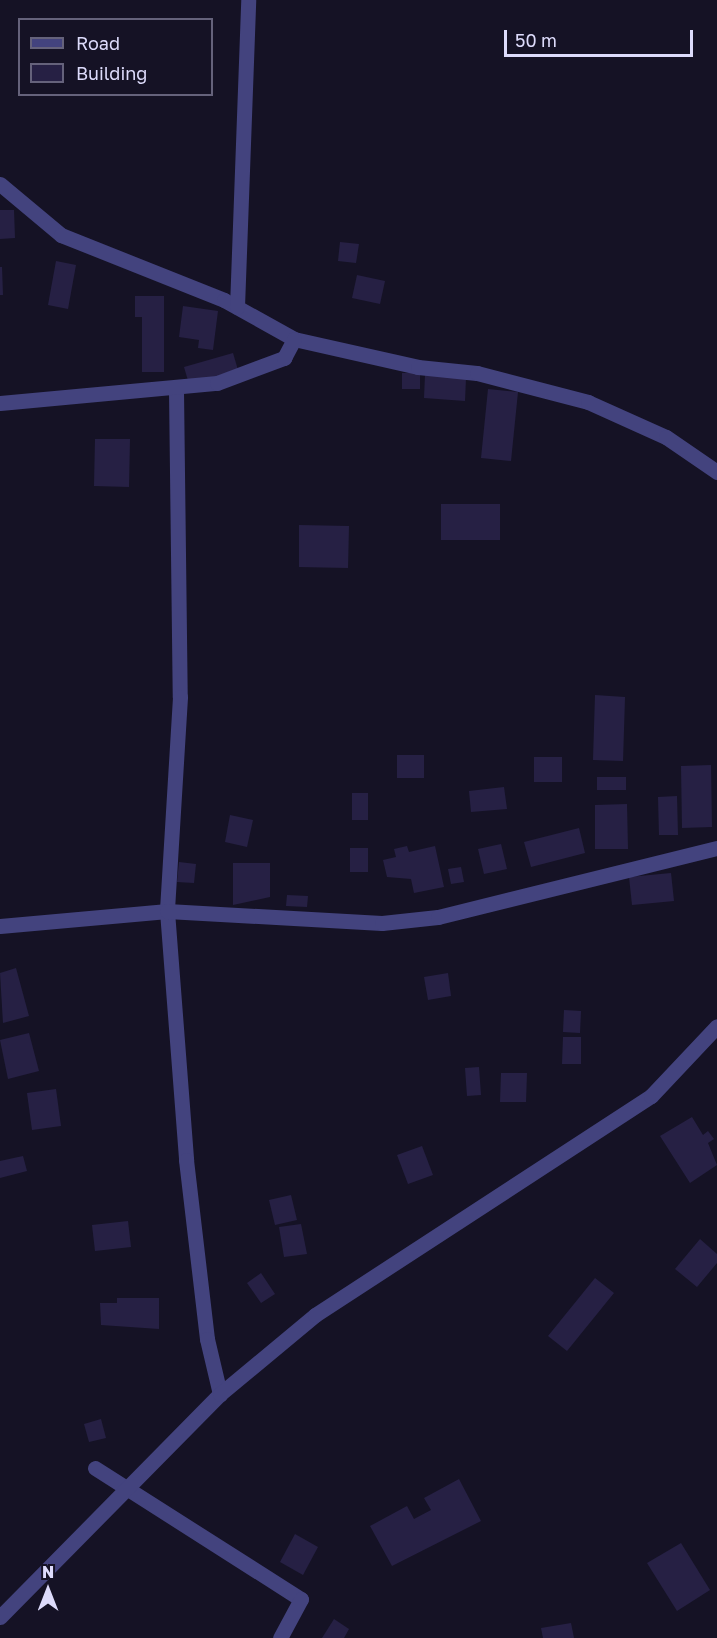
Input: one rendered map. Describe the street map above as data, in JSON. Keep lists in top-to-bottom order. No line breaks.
{"legend":["Road","Building"],"scale_bar":"50 m","north":"top"}
